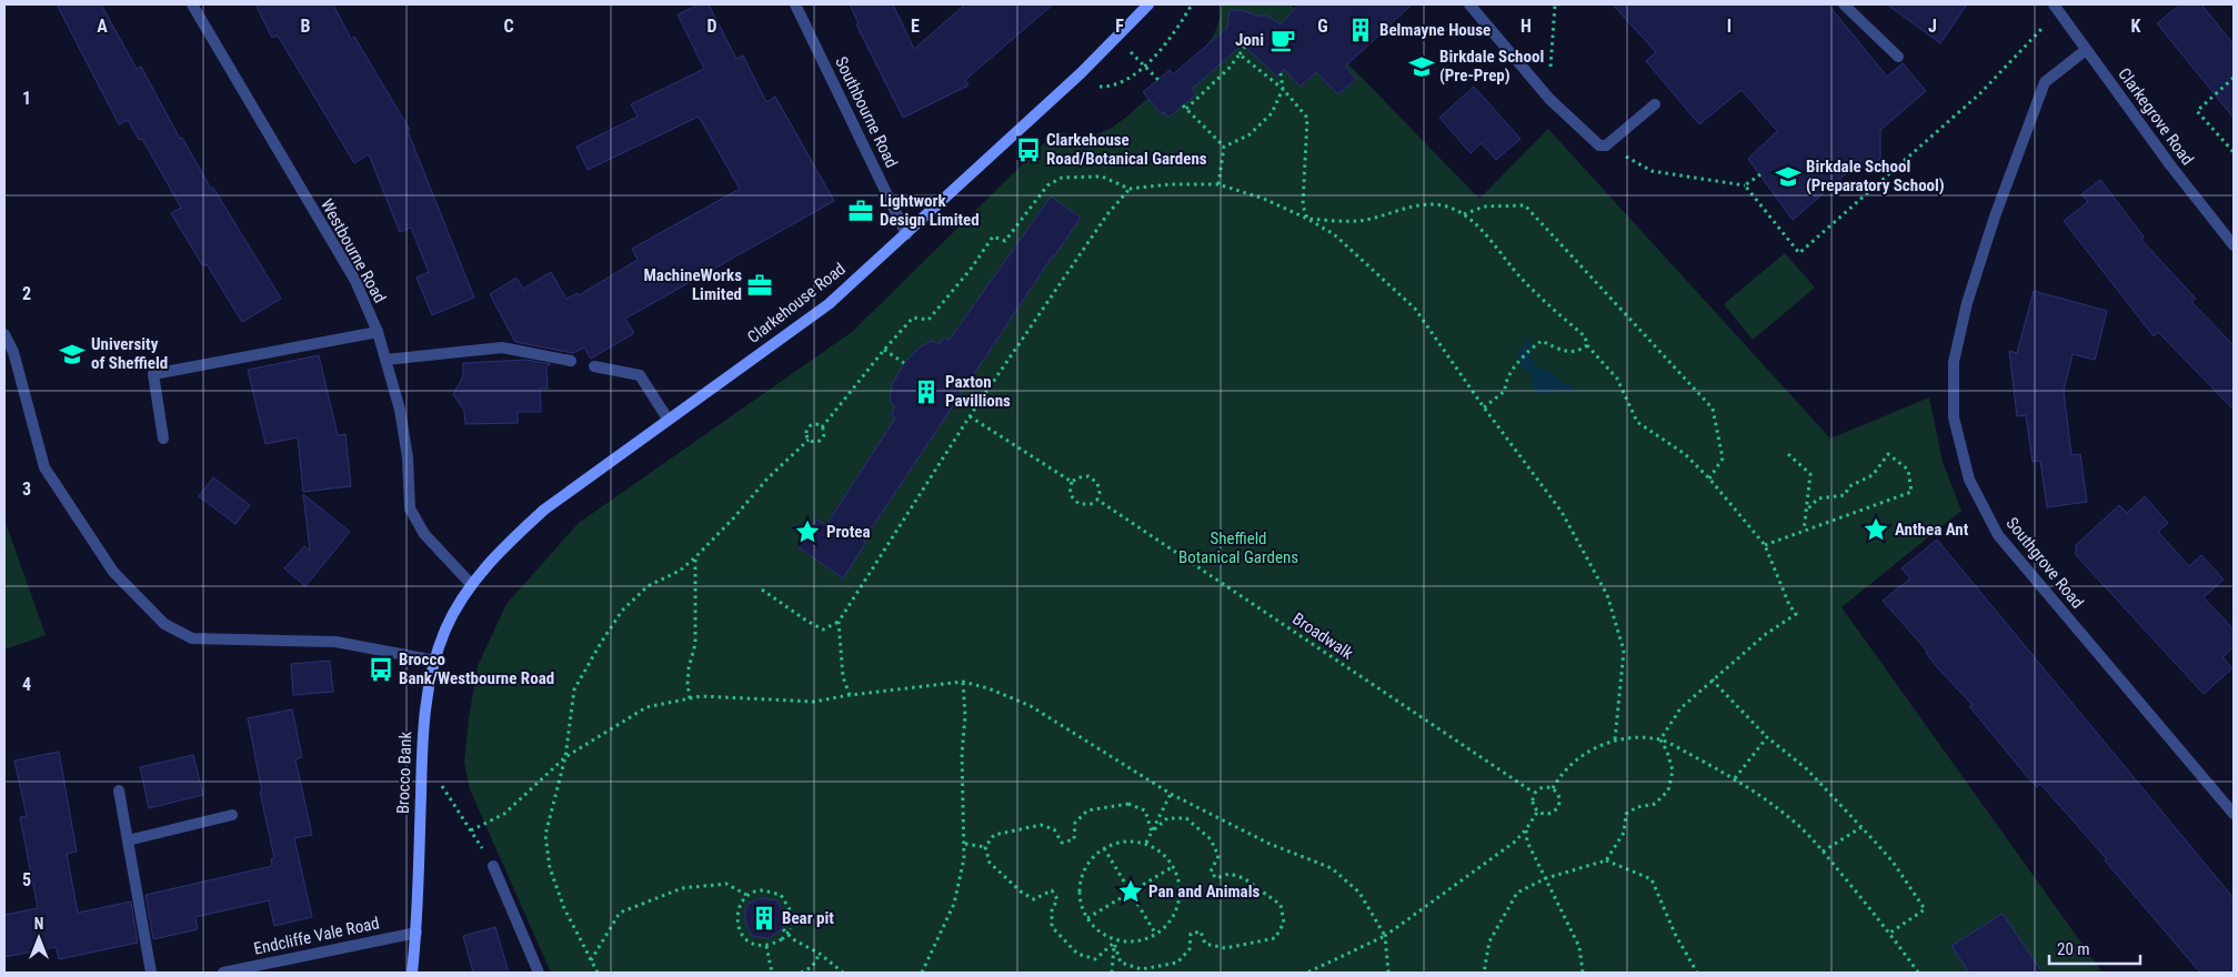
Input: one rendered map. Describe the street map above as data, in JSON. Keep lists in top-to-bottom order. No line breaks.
{"streets":{"main road":["Clarkehouse Road","Brocco Bank"],"street":["Southbourne Road","Clarkegrove Road","Westbourne Road","Southgrove Road","Endcliffe Vale Road"],"path":["Broadwalk"]},"crossings":[["Southbourne Road","Clarkehouse Road"],["Clarkegrove Road","Southgrove Road"],["Westbourne Road","Clarkehouse Road"],["Westbourne Road","Brocco Bank"],["Clarkehouse Road","Brocco Bank"],["Brocco Bank","Endcliffe Vale Road"]],"parks":["Sheffield Botanical Gardens"],"places":{"building":["Belmayne House","Paxton Pavillions","Bear pit"],"cafe":["Joni"],"school or university":["Birkdale School (Pre-Prep)","Birkdale School (Preparatory School)","University of Sheffield"],"bus stop":["Clarkehouse Road/Botanical Gardens","Brocco Bank/Westbourne Road"],"office":["Lightwork Design Limited","MachineWorks Limited"],"place":["Anthea Ant","Protea","Pan and Animals"]},"scale_bar":"20 m","north":"top","grid":{"columns":["A","B","C","D","E","F","G","H","I","J","K"],"rows":["1","2","3","4","5"]}}
